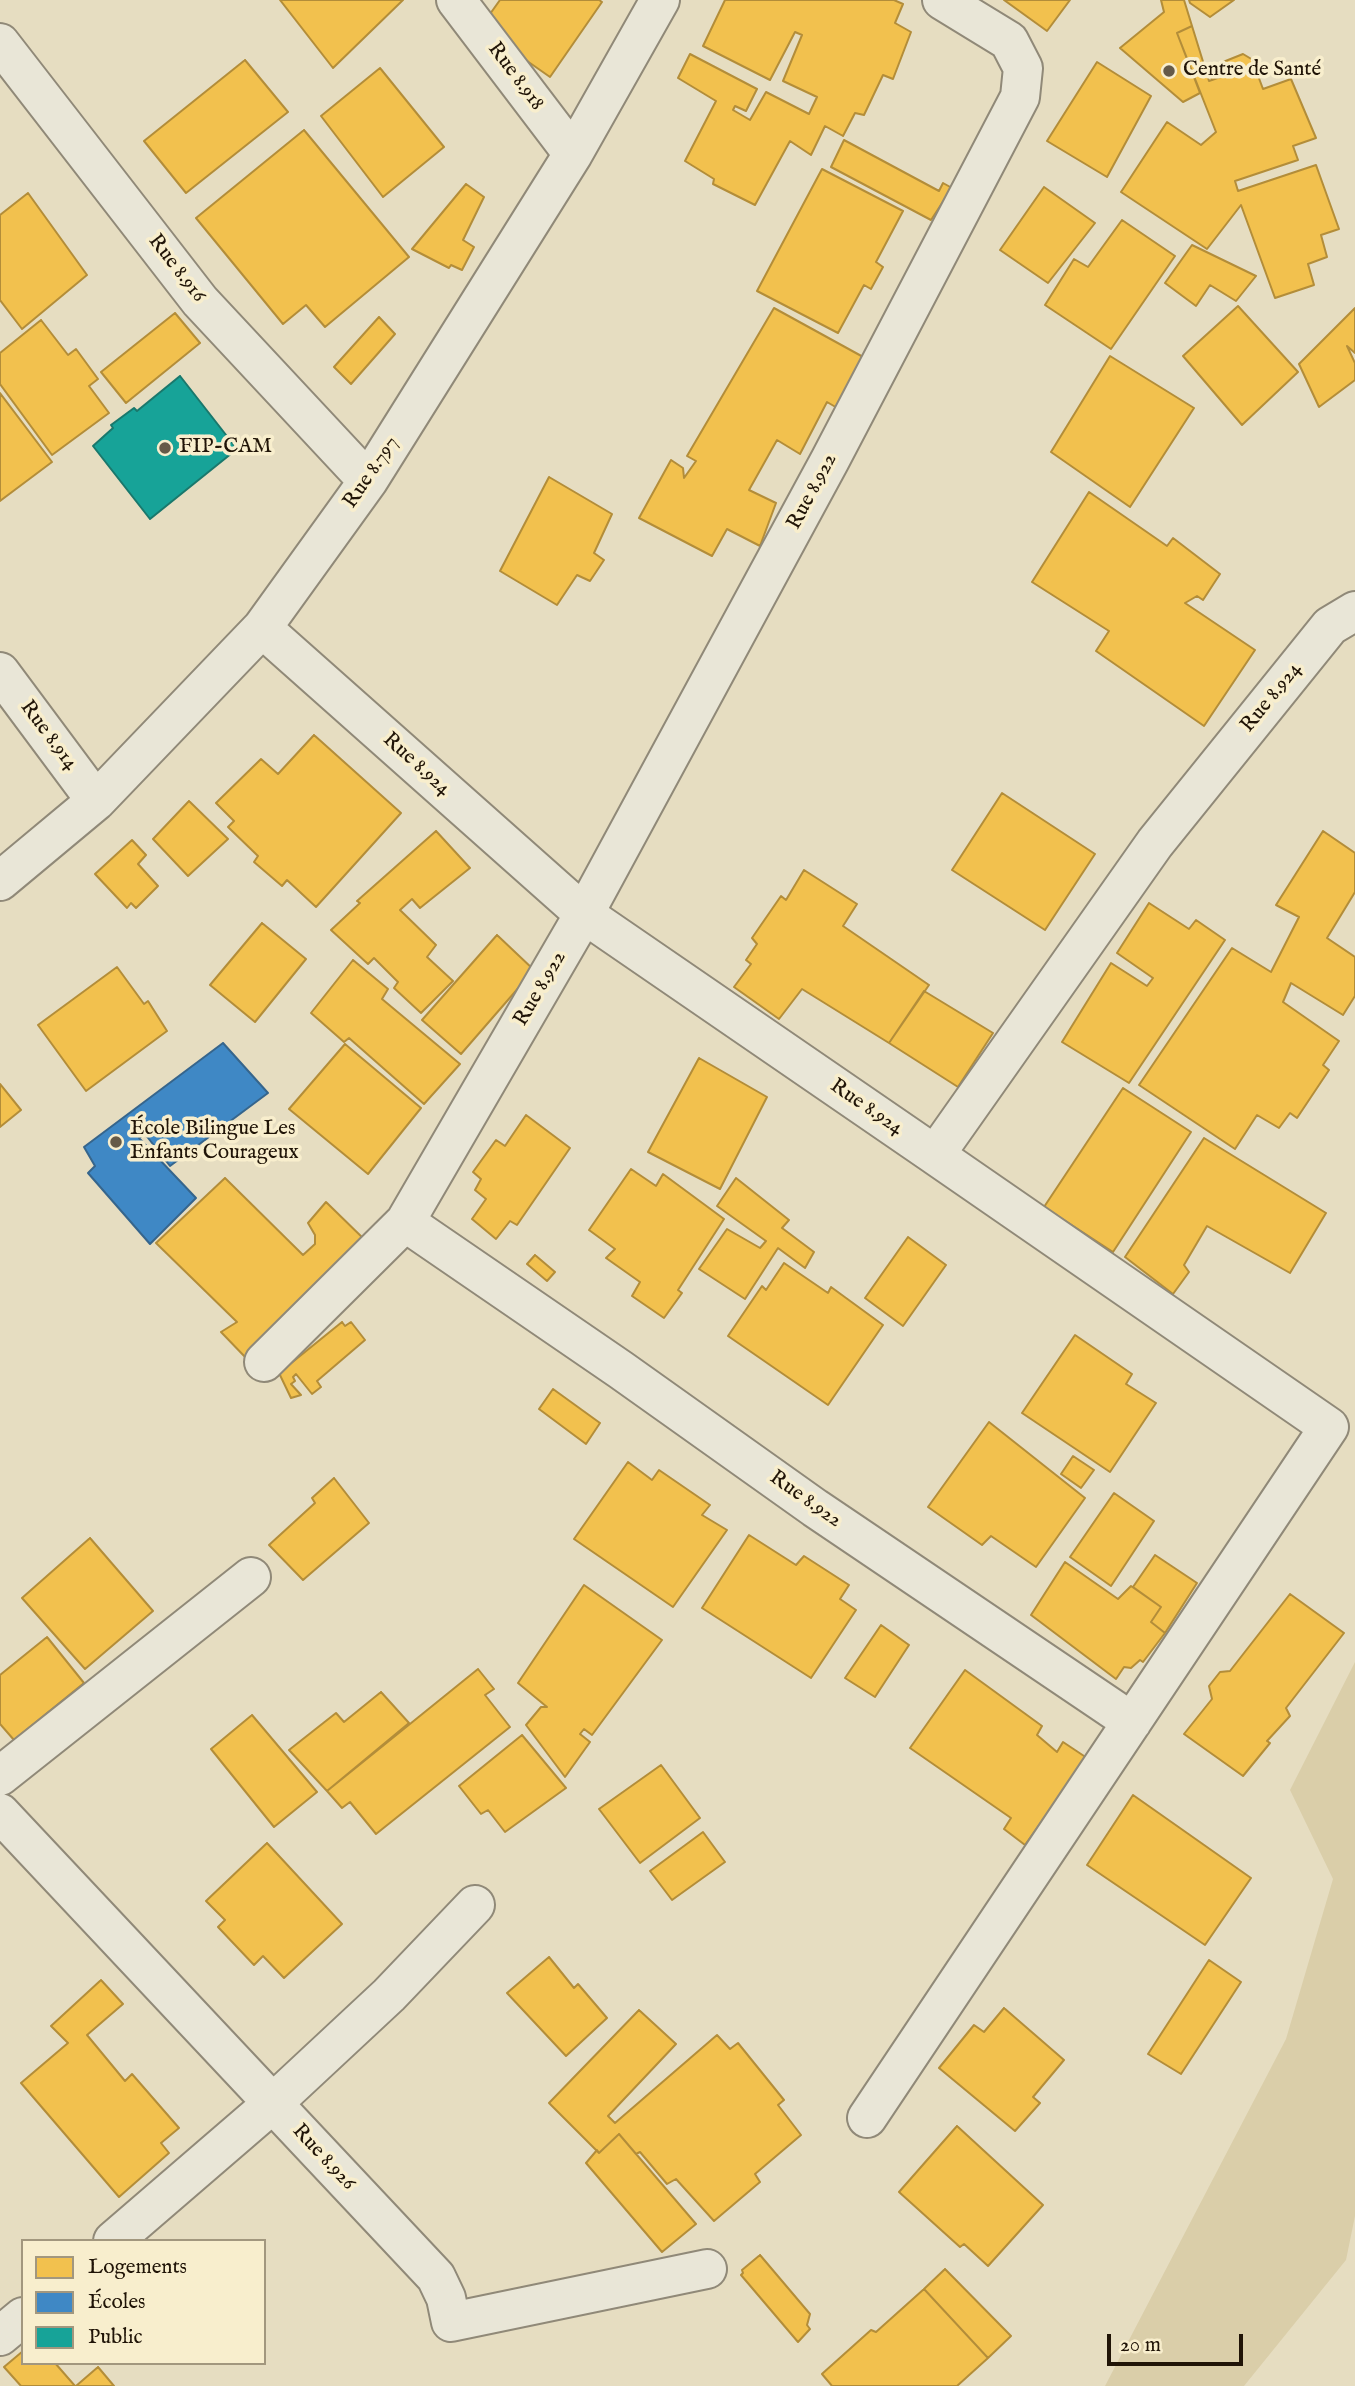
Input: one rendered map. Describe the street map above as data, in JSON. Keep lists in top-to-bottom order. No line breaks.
{"streets":{"street":["Rue 8.918","Rue 8.916","Rue 8.797","Rue 8.922","Rue 8.924","Rue 8.914","Rue 8.926"]},"crossings":[["Rue 8.918","Rue 8.797"],["Rue 8.916","Rue 8.797"],["Rue 8.797","Rue 8.924"],["Rue 8.797","Rue 8.914"],["Rue 8.922","Rue 8.924"]],"places":["Centre de Santé","FIP-CAM","École Bilingue Les Enfants Courageux"],"legend":["Logements","Écoles","Public"],"scale_bar":"20 m"}
